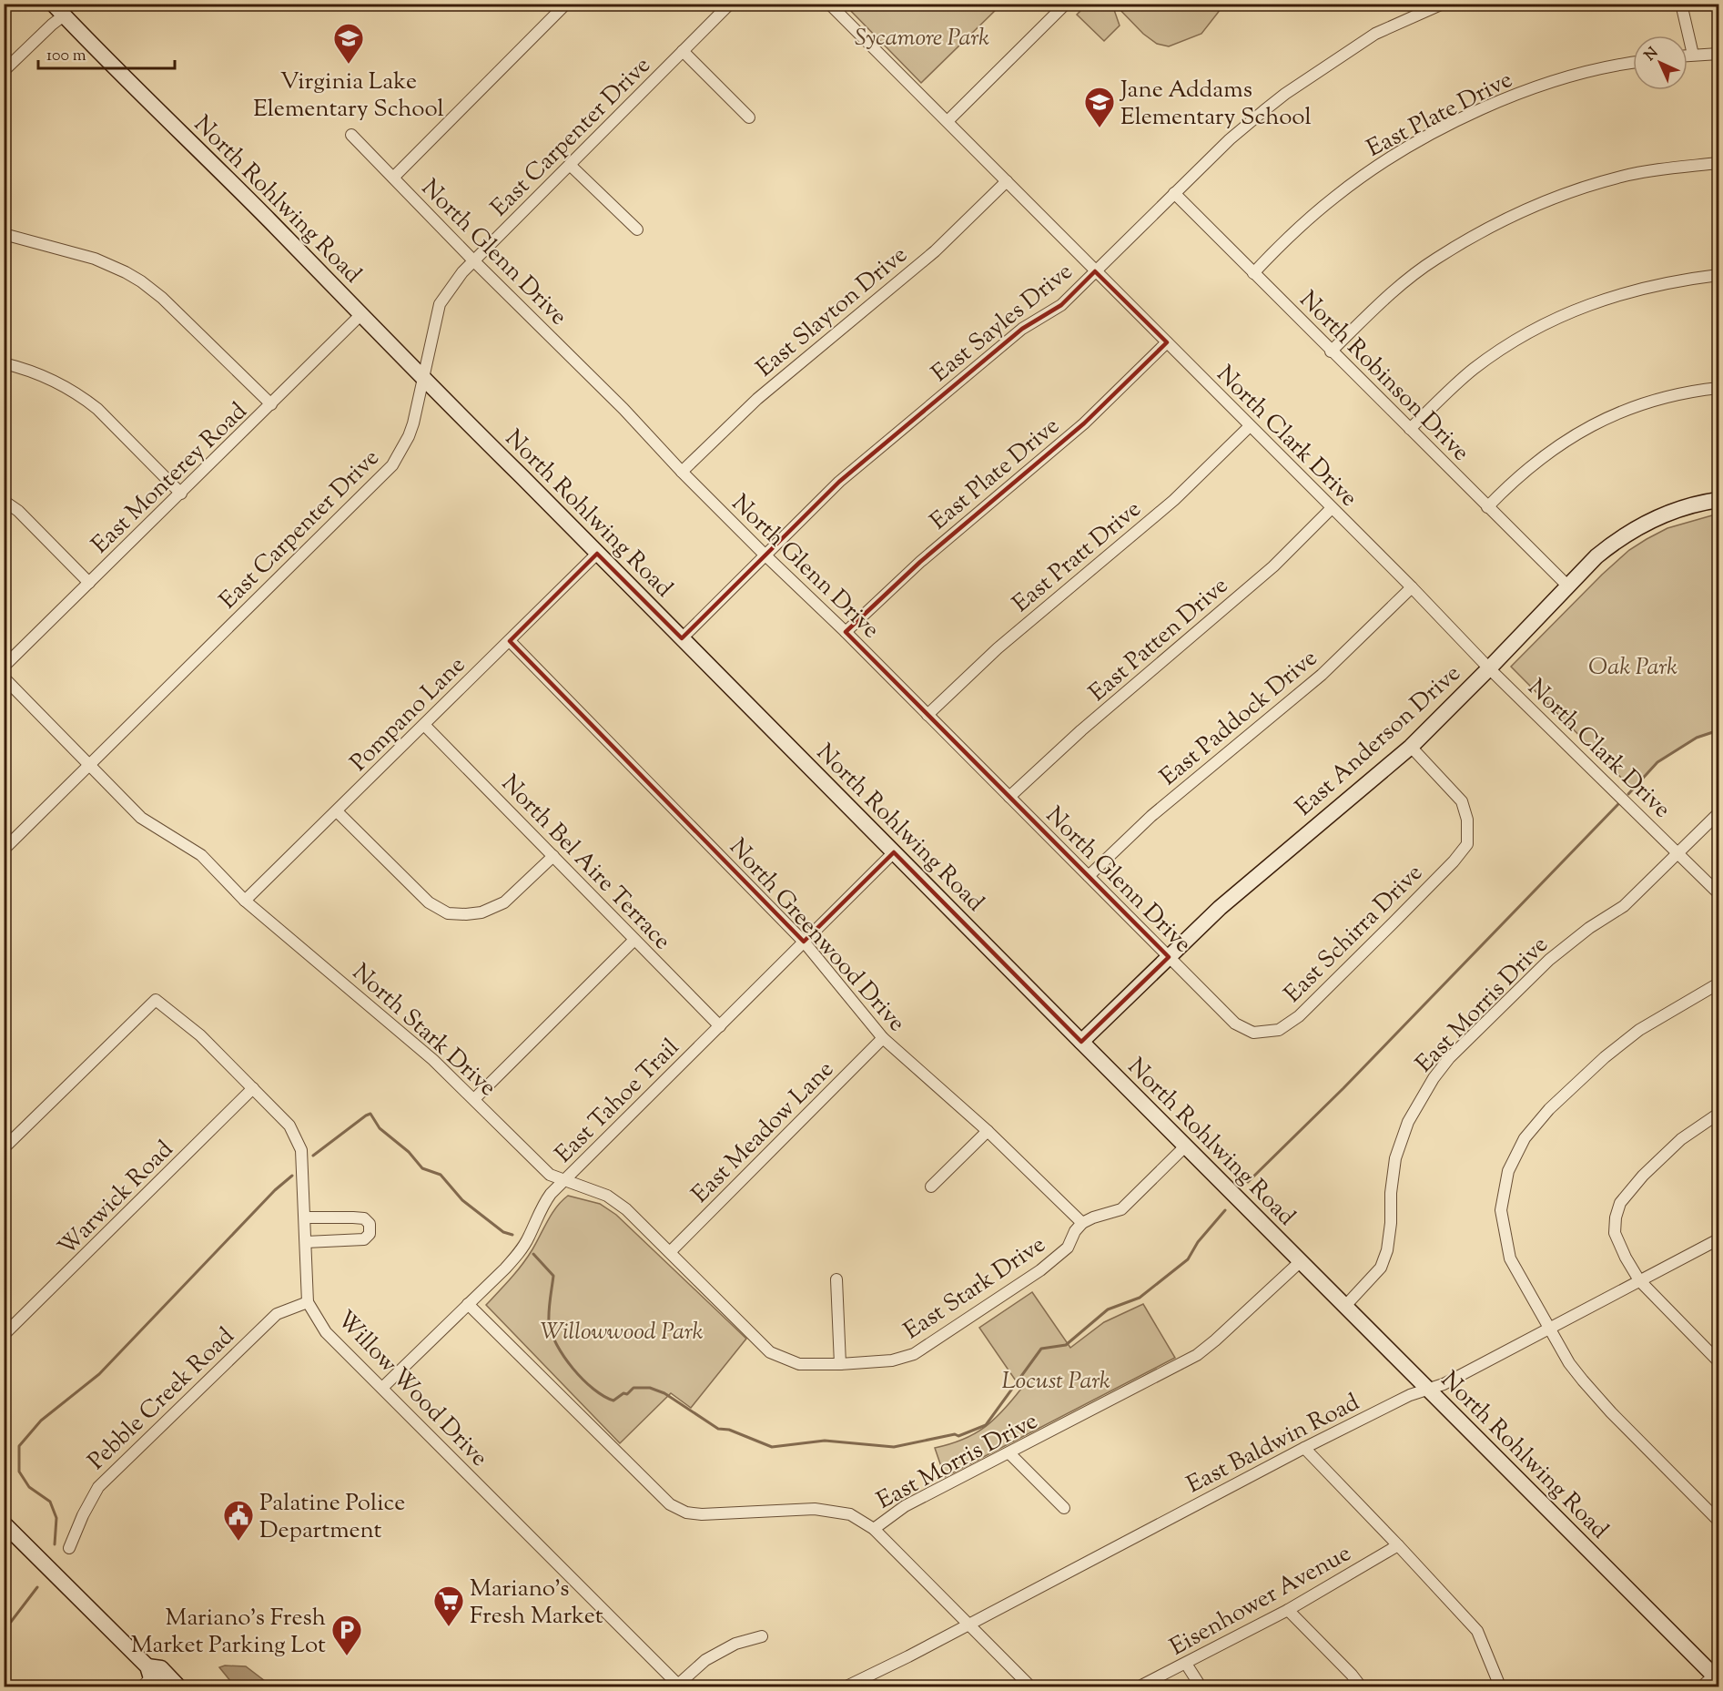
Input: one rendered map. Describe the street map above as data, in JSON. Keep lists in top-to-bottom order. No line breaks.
{"streets":{"street":["East Plate Drive","East Carpenter Drive","North Rohlwing Road","North Glenn Drive","East Slayton Drive","East Sayles Drive","North Robinson Drive","North Clark Drive","East Monterey Road","East Pratt Drive","East Patten Drive","Pompano Lane","East Paddock Drive","East Anderson Drive","North Bel Aire Terrace","East Schirra Drive","North Greenwood Drive","East Morris Drive","North Stark Drive","East Tahoe Trail","East Meadow Lane","Warwick Road","East Stark Drive","Willow Wood Drive","Pebble Creek Road","East Baldwin Road","Eisenhower Avenue"]},"crossings":[["East Plate Drive","North Glenn Drive"],["East Plate Drive","North Robinson Drive"],["East Plate Drive","North Clark Drive"],["East Carpenter Drive","North Rohlwing Road"],["East Carpenter Drive","North Glenn Drive"],["East Carpenter Drive","North Stark Drive"],["North Rohlwing Road","East Sayles Drive"],["North Rohlwing Road","East Monterey Road"],["North Rohlwing Road","Pompano Lane"],["North Rohlwing Road","East Anderson Drive"],["North Rohlwing Road","East Morris Drive"],["North Rohlwing Road","East Tahoe Trail"],["North Rohlwing Road","East Baldwin Road"],["North Glenn Drive","East Slayton Drive"],["North Glenn Drive","East Sayles Drive"],["North Glenn Drive","East Pratt Drive"],["North Glenn Drive","East Patten Drive"],["North Glenn Drive","East Paddock Drive"],["North Glenn Drive","East Anderson Drive"],["North Glenn Drive","East Schirra Drive"],["East Slayton Drive","North Clark Drive"],["East Sayles Drive","North Robinson Drive"],["East Sayles Drive","North Clark Drive"],["North Robinson Drive","East Anderson Drive"],["North Clark Drive","East Pratt Drive"],["North Clark Drive","East Patten Drive"],["North Clark Drive","East Paddock Drive"],["North Clark Drive","East Anderson Drive"],["North Clark Drive","East Morris Drive"],["Pompano Lane","North Bel Aire Terrace"],["Pompano Lane","North Greenwood Drive"],["Pompano Lane","North Stark Drive"],["East Anderson Drive","East Schirra Drive"],["North Bel Aire Terrace","East Tahoe Trail"],["North Greenwood Drive","East Tahoe Trail"],["North Greenwood Drive","East Meadow Lane"],["North Greenwood Drive","East Stark Drive"],["North Stark Drive","East Tahoe Trail"],["North Stark Drive","East Meadow Lane"],["North Stark Drive","East Stark Drive"],["East Tahoe Trail","Willow Wood Drive"],["Warwick Road","Willow Wood Drive"],["Willow Wood Drive","Pebble Creek Road"]],"parks":["Sycamore Park","Oak Park","Willowwood Park","Locust Park"],"places":{"school or university":["Virginia Lake Elementary School","Jane Addams Elementary School"],"public building":["Palatine Police Department"],"supermarket":["Mariano's Fresh Market"],"parking":["Mariano's Fresh Market Parking Lot"]},"scale_bar":"100 m","north":"top left"}
